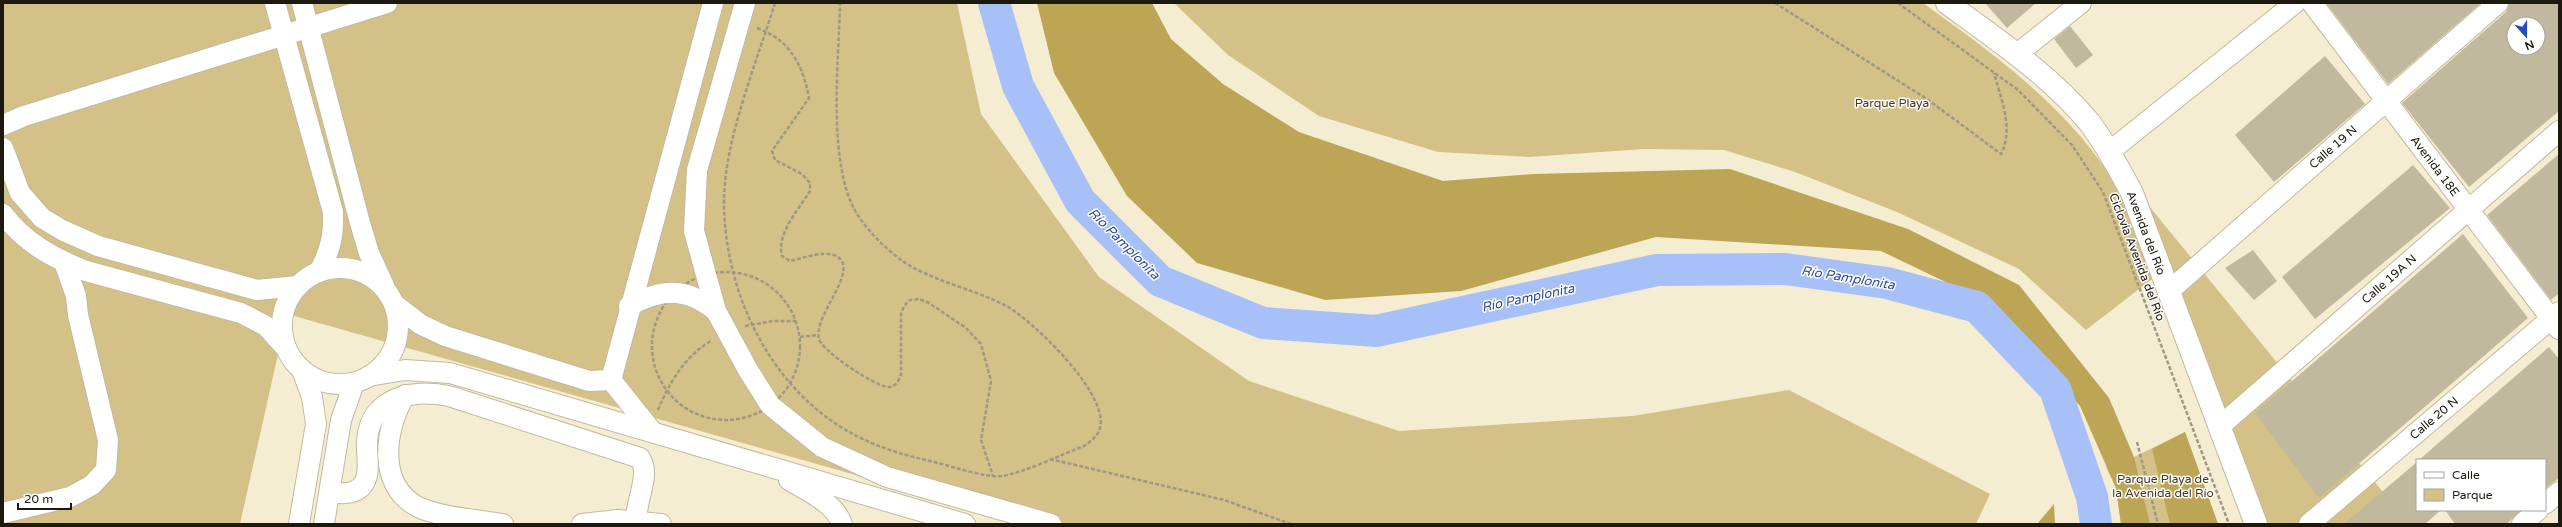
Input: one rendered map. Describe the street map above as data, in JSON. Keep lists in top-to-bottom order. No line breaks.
{"streets":{"main road":["Avenida del Río"],"street":["Calle 19 N","Avenida 18E","Calle 19A N","Calle 20 N"],"path":["Ciclovía Avenida del Río"]},"crossings":[["Calle 19 N","Avenida 18E"],["Calle 19 N","Avenida del Río"],["Avenida 18E","Calle 19A N"],["Avenida 18E","Calle 20 N"],["Avenida del Río","Calle 19A N"]],"water":["Río Pamplonita"],"parks":["Parque Playa","Parque Playa de la Avenida del Río"],"legend":["Calle","Parque"],"scale_bar":"20 m","north":"bottom"}
